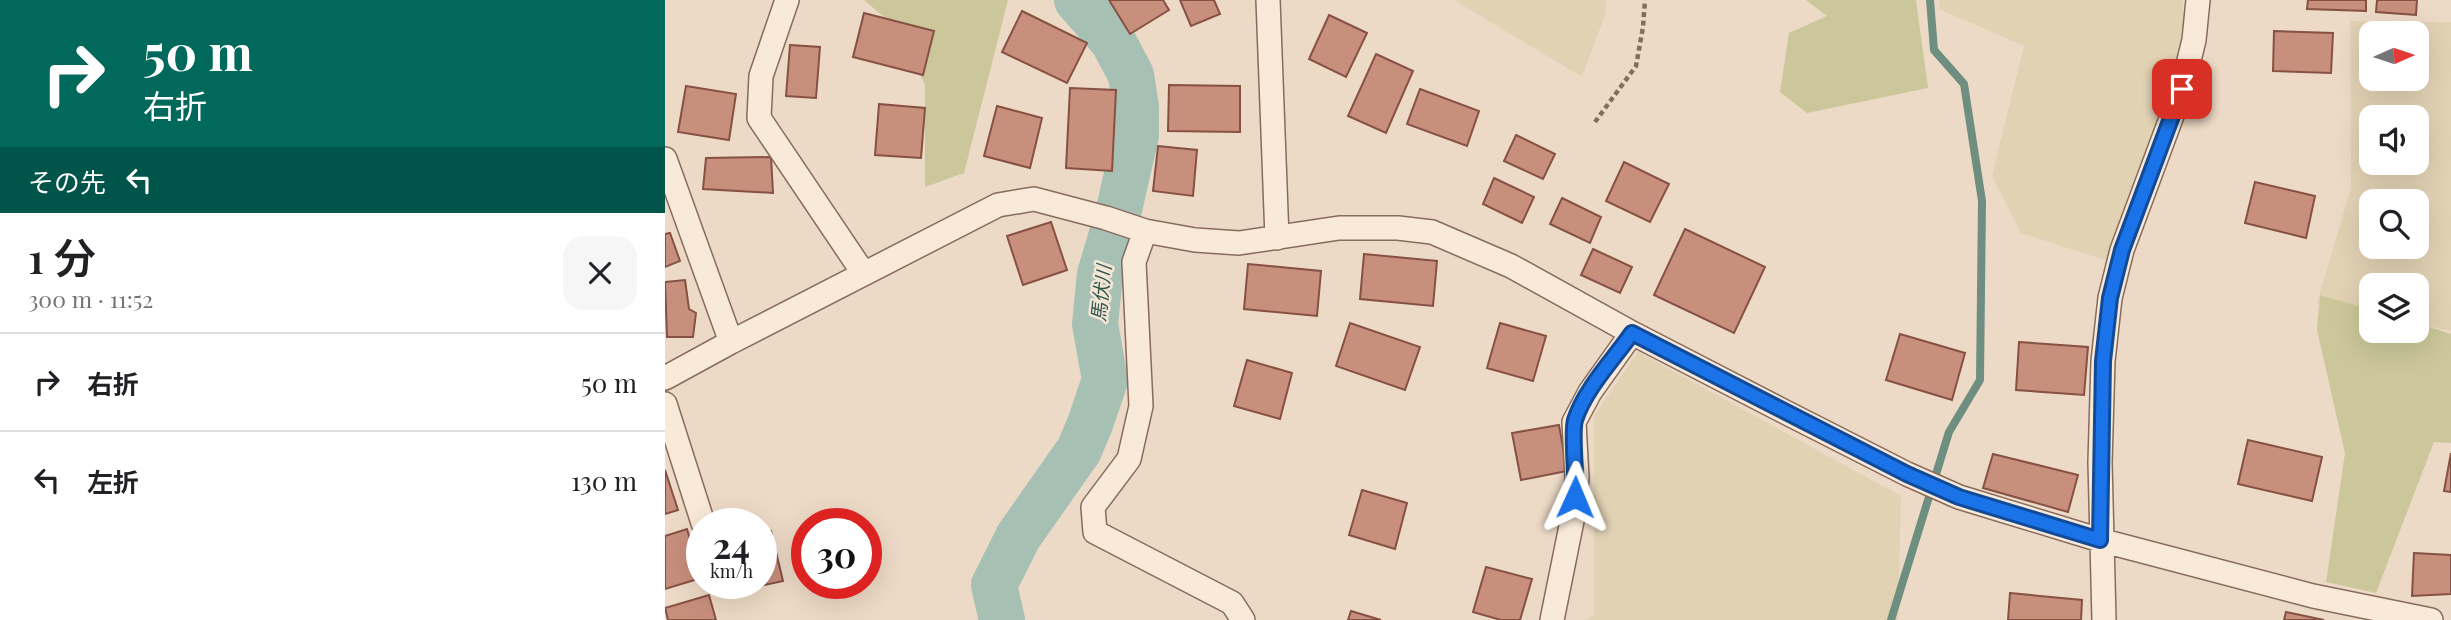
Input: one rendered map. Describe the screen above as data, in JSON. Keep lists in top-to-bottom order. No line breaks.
{"water":["馬伏川"],"north":"right","page":{"turn":["50 m","右折"],"then":"その先","heading":["1 分","300 m · 11:52"],"list":[{"name":"右折","value":"50 m"},{"name":"左折","value":"130 m"}],"speed":"24 km/h","limit":"30"}}
